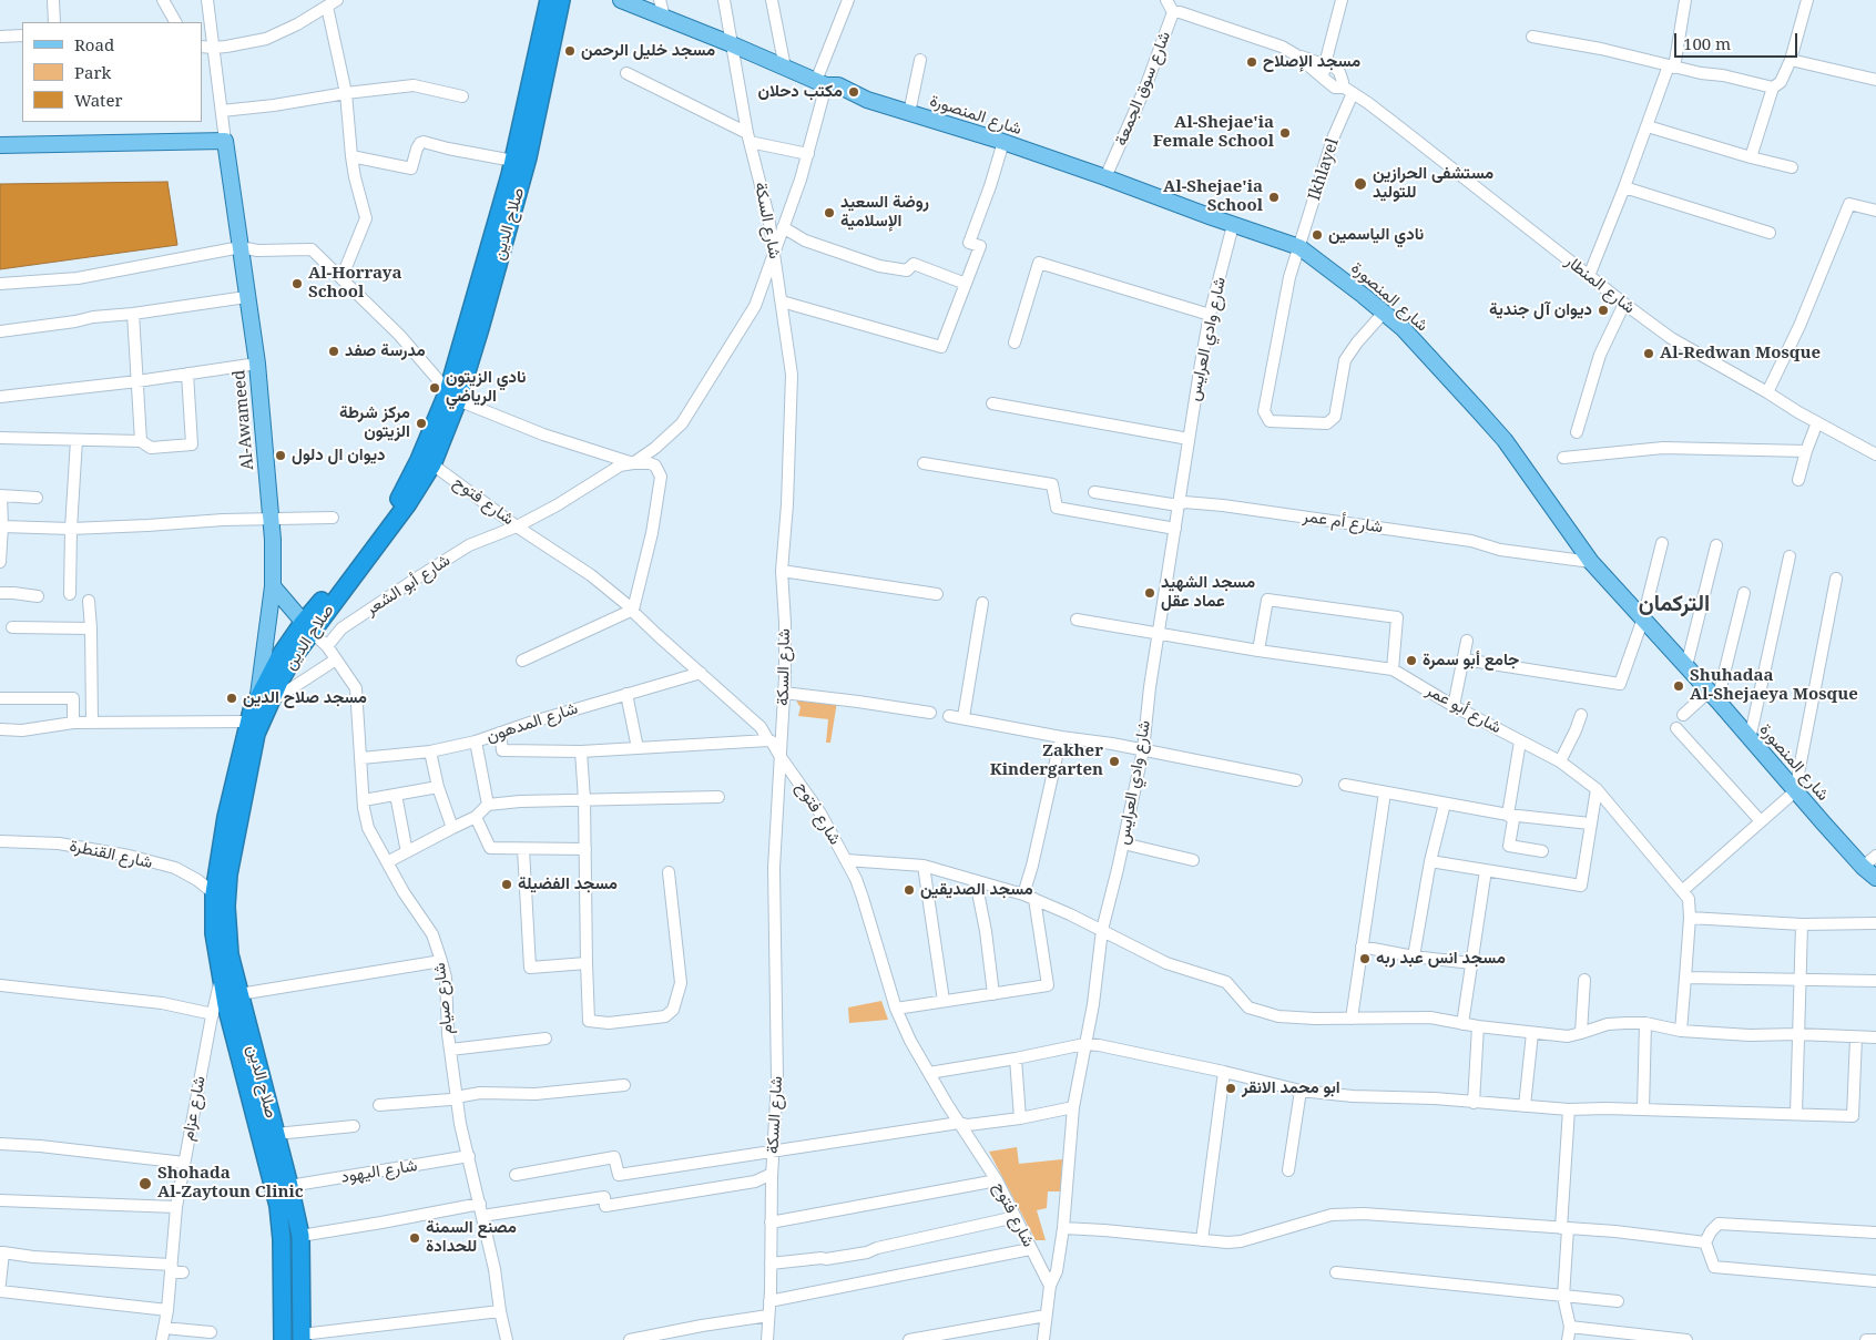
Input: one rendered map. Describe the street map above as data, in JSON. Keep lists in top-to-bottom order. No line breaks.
{"streets":{"highway":["صلاح الدين"],"main road":["شارع المنصورة","Al-Awameed"],"street":["شارع سوق الجمعة","Ikhlayel","شارع السكة","شارع المنطار","شارع وادي العرايس","شارع فتوح","شارع أم عمر","شارع أبو الشعر","شارع أبو عمر","شارع المدهون","شارع القنطرة","شارع صيام","شارع عزام","شارع اليهود"]},"crossings":[["شارع سوق الجمعة","شارع المنصورة"],["شارع المنصورة","Ikhlayel"],["شارع المنصورة","شارع السكة"],["شارع المنصورة","شارع وادي العرايس"],["شارع المنصورة","شارع أم عمر"],["شارع المنصورة","شارع أبو الشعر"],["Ikhlayel","شارع المنطار"],["شارع السكة","شارع فتوح"],["شارع السكة","شارع أبو الشعر"],["صلاح الدين","Al-Awameed"],["صلاح الدين","شارع فتوح"],["صلاح الدين","شارع القنطرة"],["صلاح الدين","شارع عزام"],["صلاح الدين","شارع اليهود"],["شارع وادي العرايس","شارع فتوح"],["شارع وادي العرايس","شارع أم عمر"],["شارع وادي العرايس","شارع أبو عمر"],["شارع فتوح","شارع أبو الشعر"],["شارع فتوح","شارع المدهون"],["شارع أبو الشعر","شارع صيام"],["شارع المدهون","شارع صيام"],["شارع صيام","شارع اليهود"]],"districts":["التركمان"],"places":["مسجد خليل الرحمن","مسجد الإصلاح","مكتب دحلان","Al-Shejae'ia Female School","مستشفى الحرازين للتوليد","Al-Shejae'ia School","روضة السعيد الإسلامية","نادي الياسمين","Al-Horraya School","ديوان آل جندية","مدرسة صفد","Al-Redwan Mosque","نادي الزيتون الرياضي","مركز شرطة الزيتون","ديوان ال دلول","مسجد الشهيد عماد عقل","جامع أبو سمرة","Shuhadaa Al-Shejaeya Mosque","مسجد صلاح الدين","Zakher Kindergarten","مسجد الفضيلة","مسجد الصديقين","مسجد انس عبد ربه","ابو محمد الانقر","Shohada Al-Zaytoun Clinic","مصنع السمنة للحدادة"],"legend":["Road","Park","Water"],"scale_bar":"100 m"}
